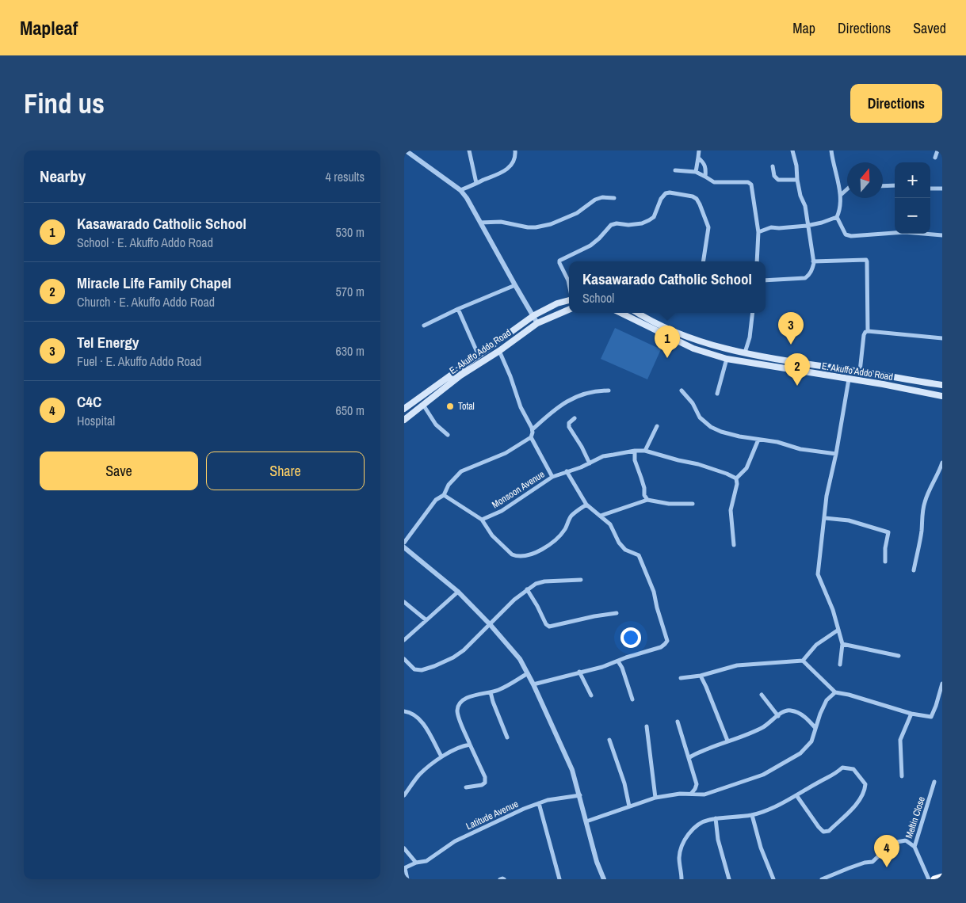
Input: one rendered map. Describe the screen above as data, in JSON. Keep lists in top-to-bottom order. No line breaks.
{"streets":{"main road":["E. Akuffo Addo Road"],"street":["Monsoon Avenue","Latitude Avenue","Meltin Close"]},"places":["Total"],"north":"top","page":{"header":"Mapleaf","nav":["Map","Directions","Saved"],"buttons":["Directions",["Save","Share"]],"title":"Find us","heading":["Nearby","4 results"],"map_buttons":["+","−"],"list":[{"mark":"1","name":"Kasawarado Catholic School","note":"School · E. Akuffo Addo Road","value":"530 m"},{"mark":"2","name":"Miracle Life Family Chapel","note":"Church · E. Akuffo Addo Road","value":"570 m"},{"mark":"3","name":"Tel Energy","note":"Fuel · E. Akuffo Addo Road","value":"630 m"},{"mark":"4","name":"C4C","note":"Hospital","value":"650 m"}],"popup":["Kasawarado Catholic School","School"],"pins":["3","1","2","4"]}}
